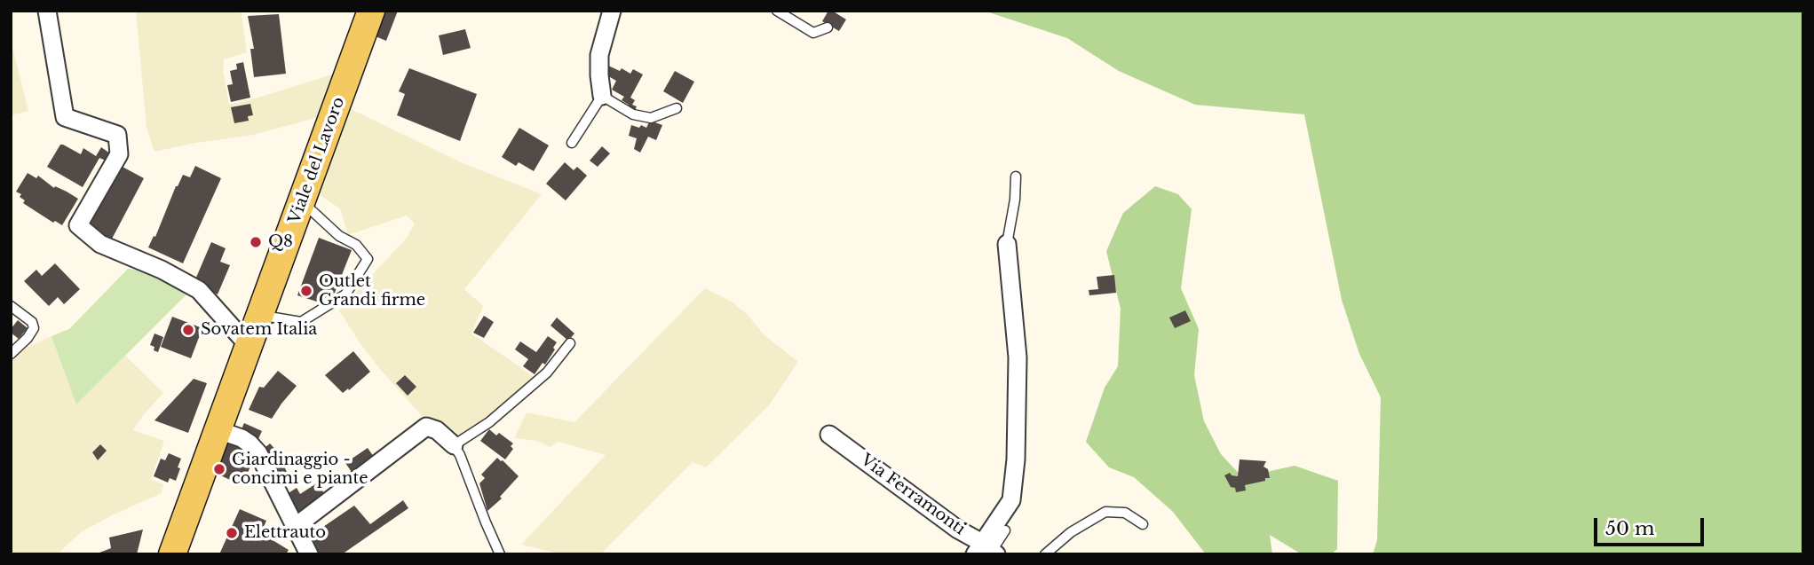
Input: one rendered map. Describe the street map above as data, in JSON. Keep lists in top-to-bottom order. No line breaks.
{"streets":{"main road":["Viale del Lavoro"],"street":["Via Ferramonti"]},"places":["Q8","Outlet Grandi firme","Sovatem Italia","Giardinaggio - concimi e piante","Elettrauto"],"scale_bar":"50 m"}
